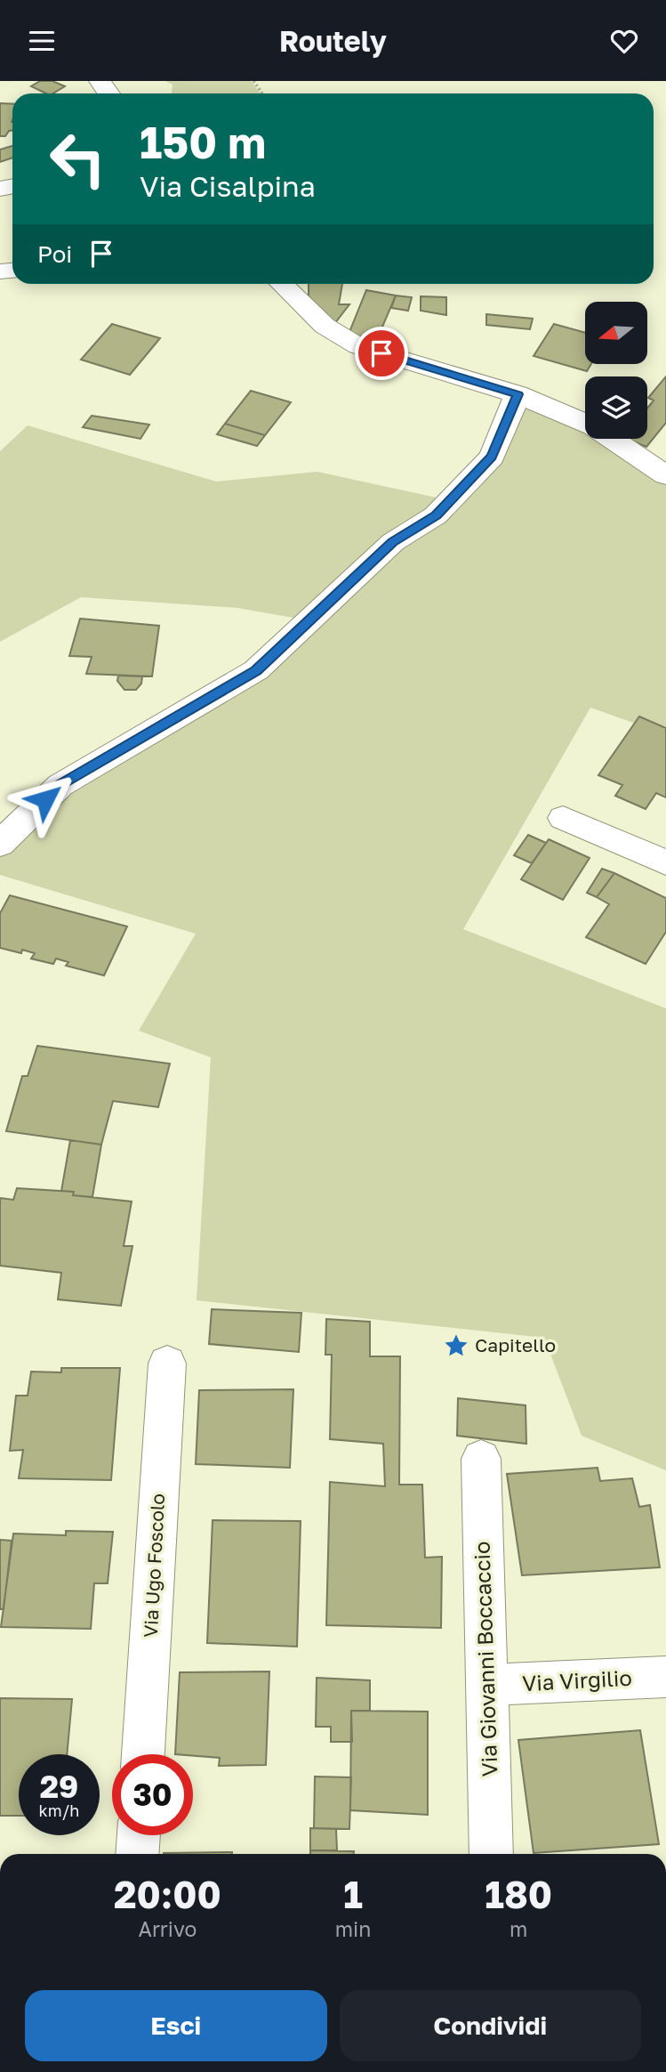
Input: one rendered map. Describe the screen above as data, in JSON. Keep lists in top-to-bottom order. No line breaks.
{"streets":{"street":["Via Ugo Foscolo","Via Giovanni Boccaccio","Via Virgilio"]},"crossings":[["Via Giovanni Boccaccio","Via Virgilio"]],"places":{"place":["Capitello"]},"north":"left","page":{"header":"Routely","turn":["150 m","Via Cisalpina"],"then":"Poi","speed":"29 km/h","limit":"30","eta":["20:00","Arrivo","1","min","180","m"],"buttons":["Esci","Condividi"]}}
